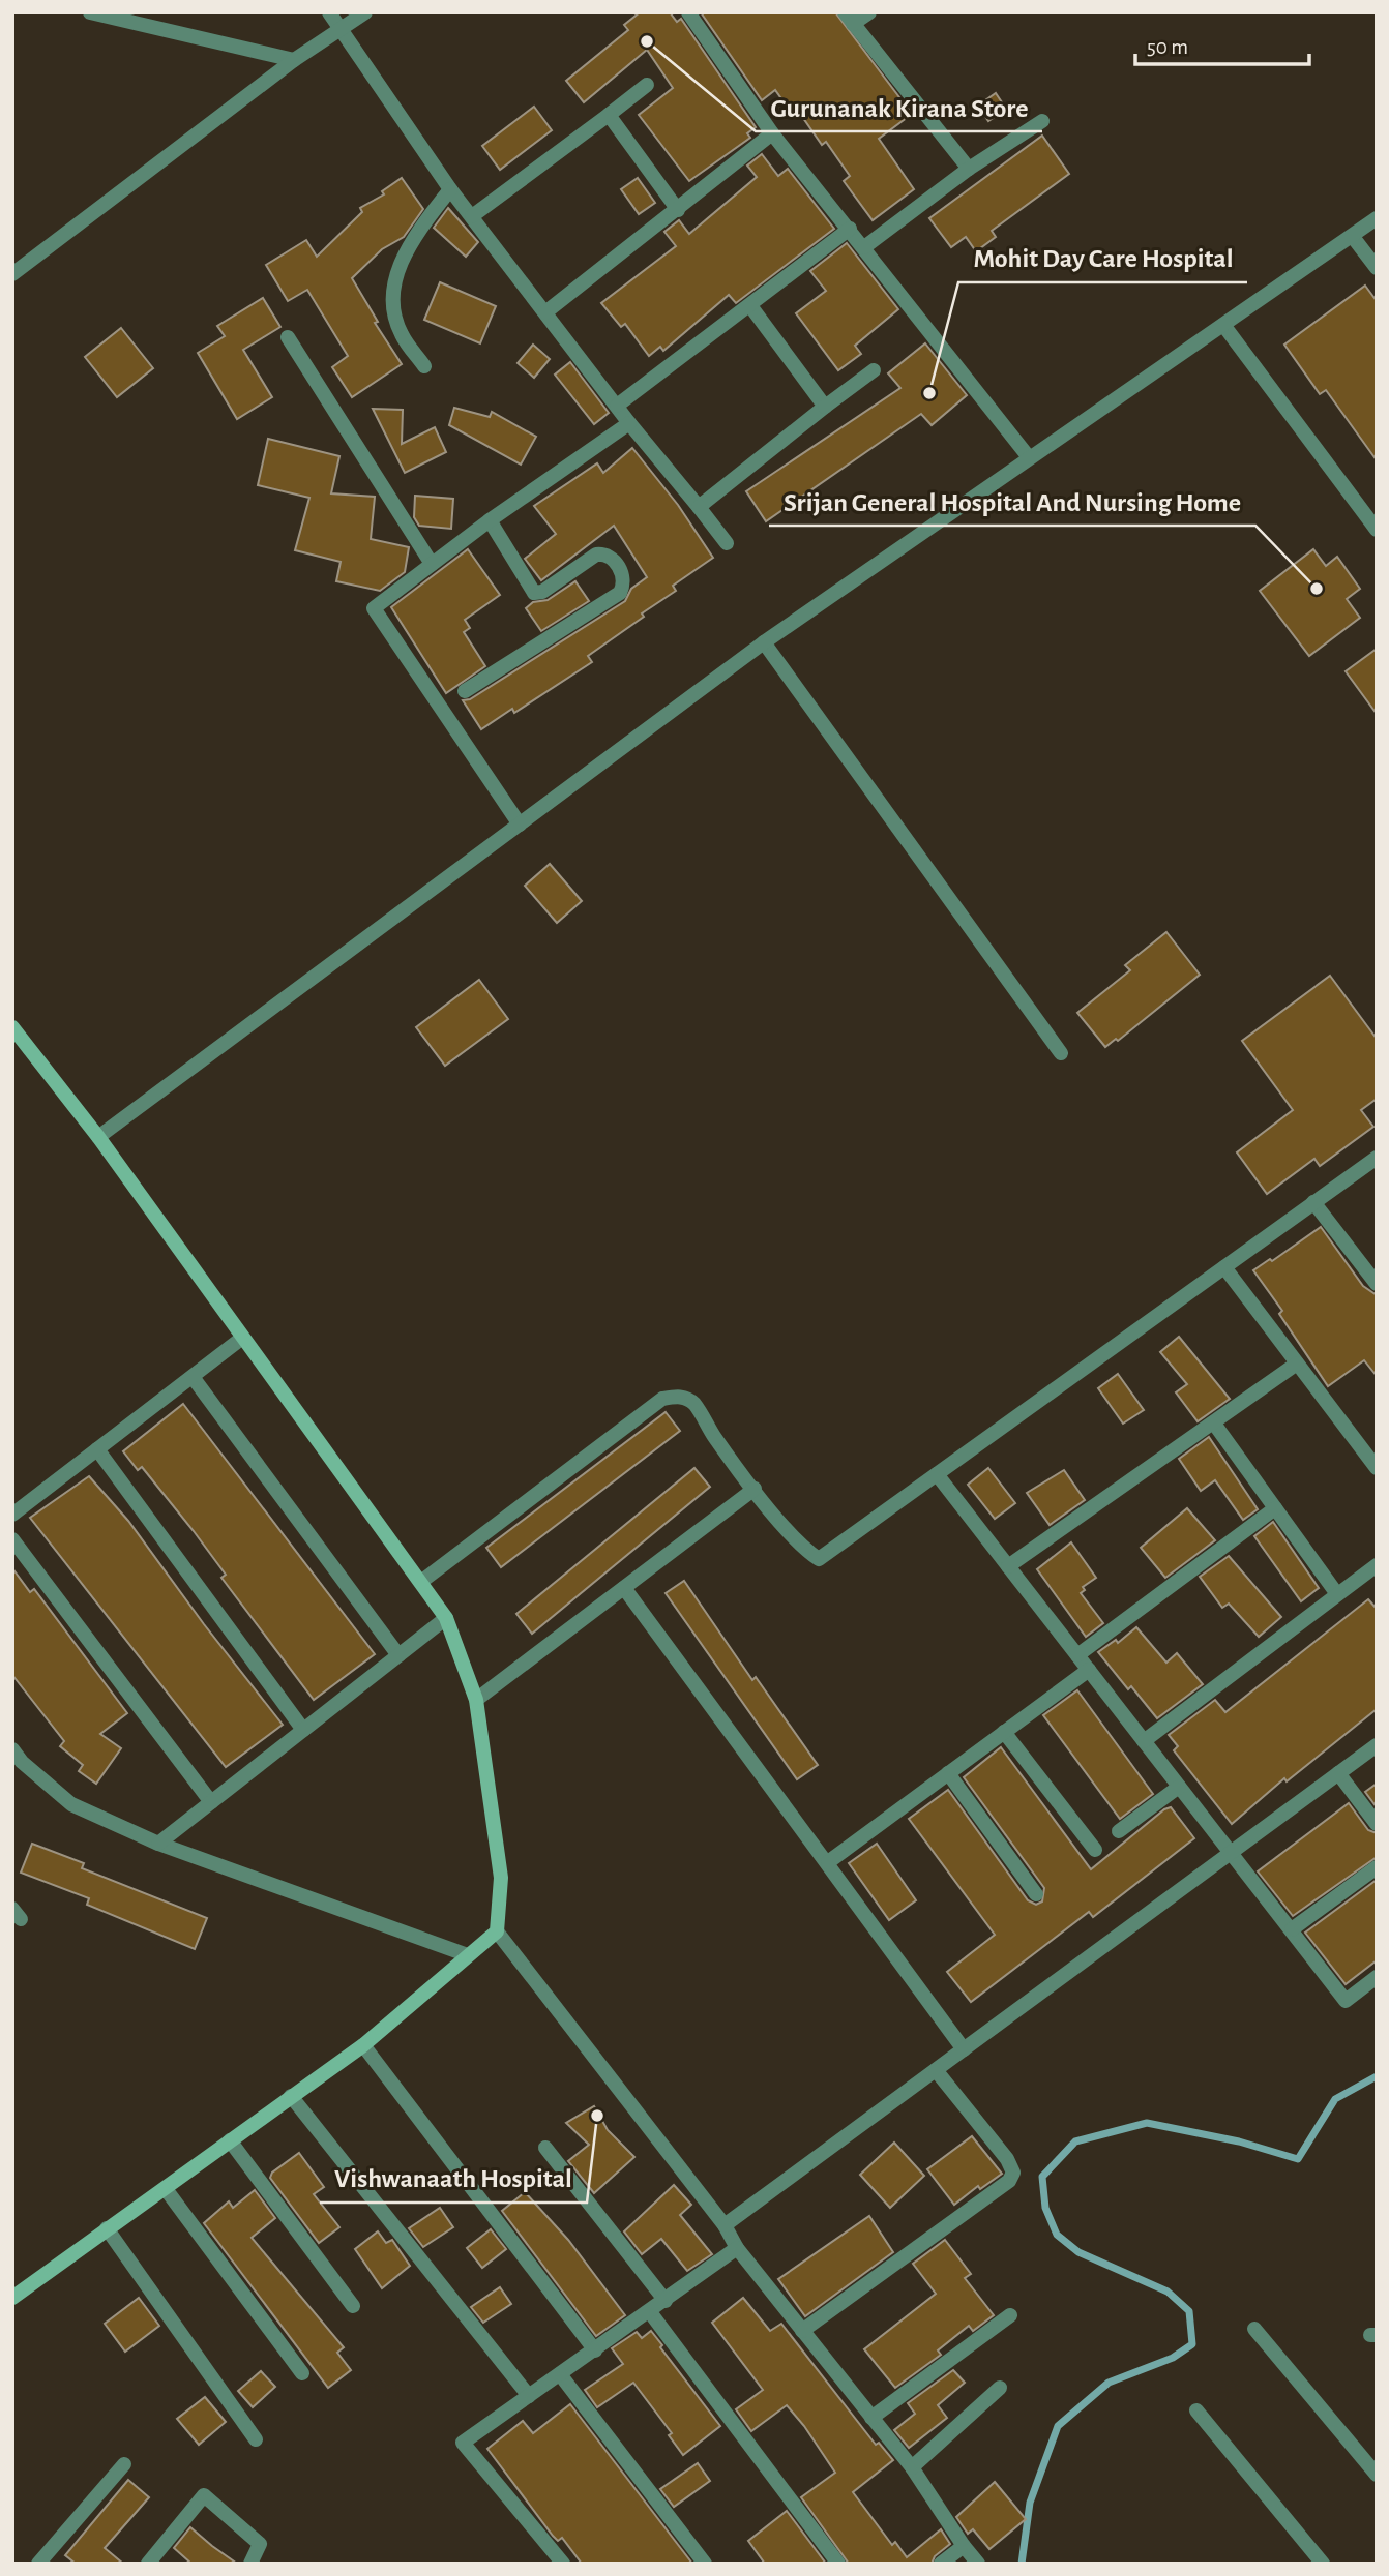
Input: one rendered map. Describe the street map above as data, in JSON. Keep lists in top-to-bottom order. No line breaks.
{"places":["Gurunanak Kirana Store","Mohit Day Care Hospital","Srijan General Hospital And Nursing Home","Vishwanaath Hospital"],"scale_bar":"50 m"}
